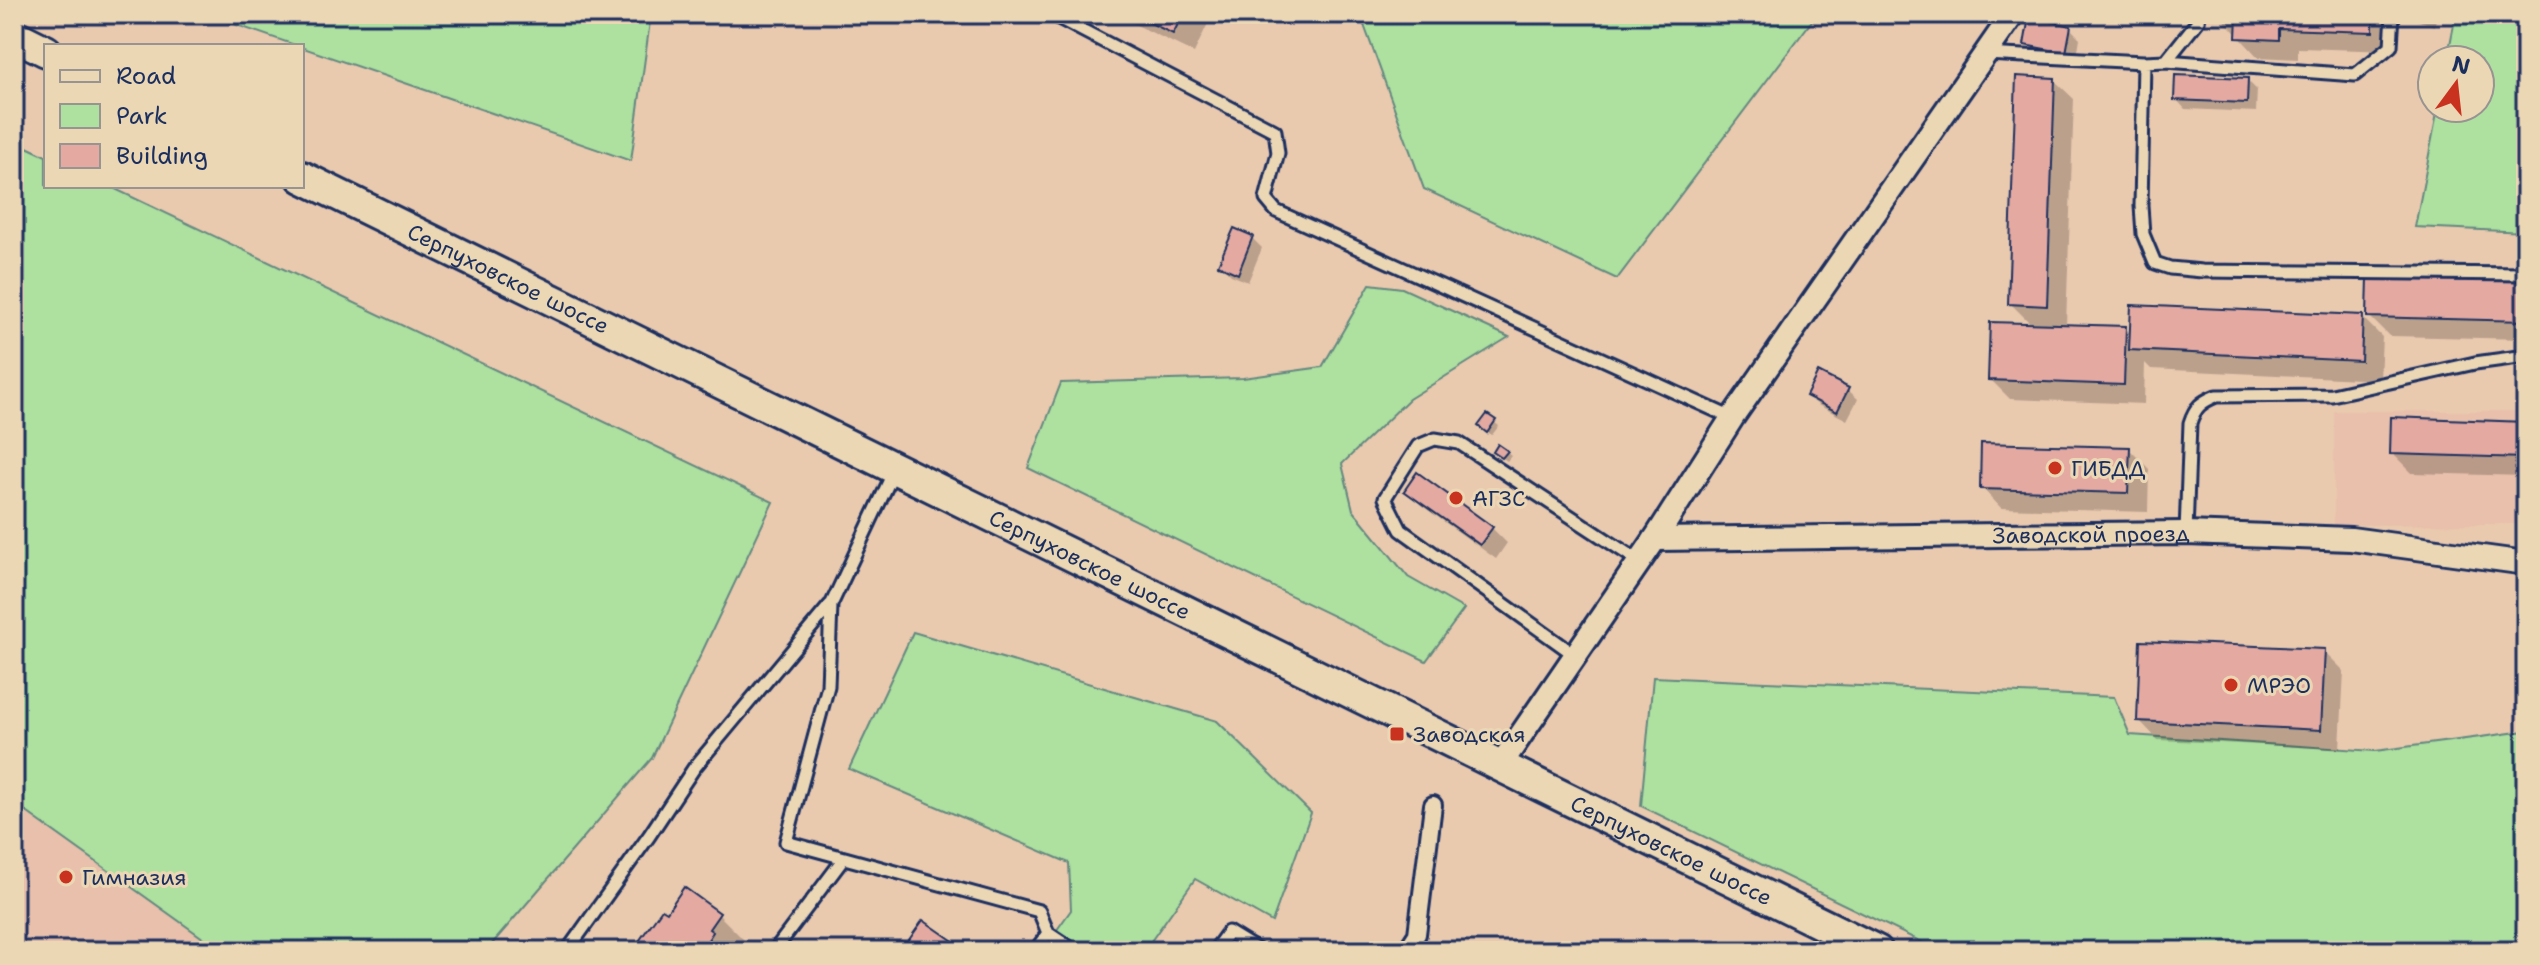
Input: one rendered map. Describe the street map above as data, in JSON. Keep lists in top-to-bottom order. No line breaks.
{"streets":{"main road":["Серпуховское шоссе"],"street":["Заводской проезд"]},"places":{"other":["ГИБДД","АГЗС","МРЭО","Гимназия"],"transit":["Заводская"]},"legend":["Road","Park","Building"],"north":"top"}
